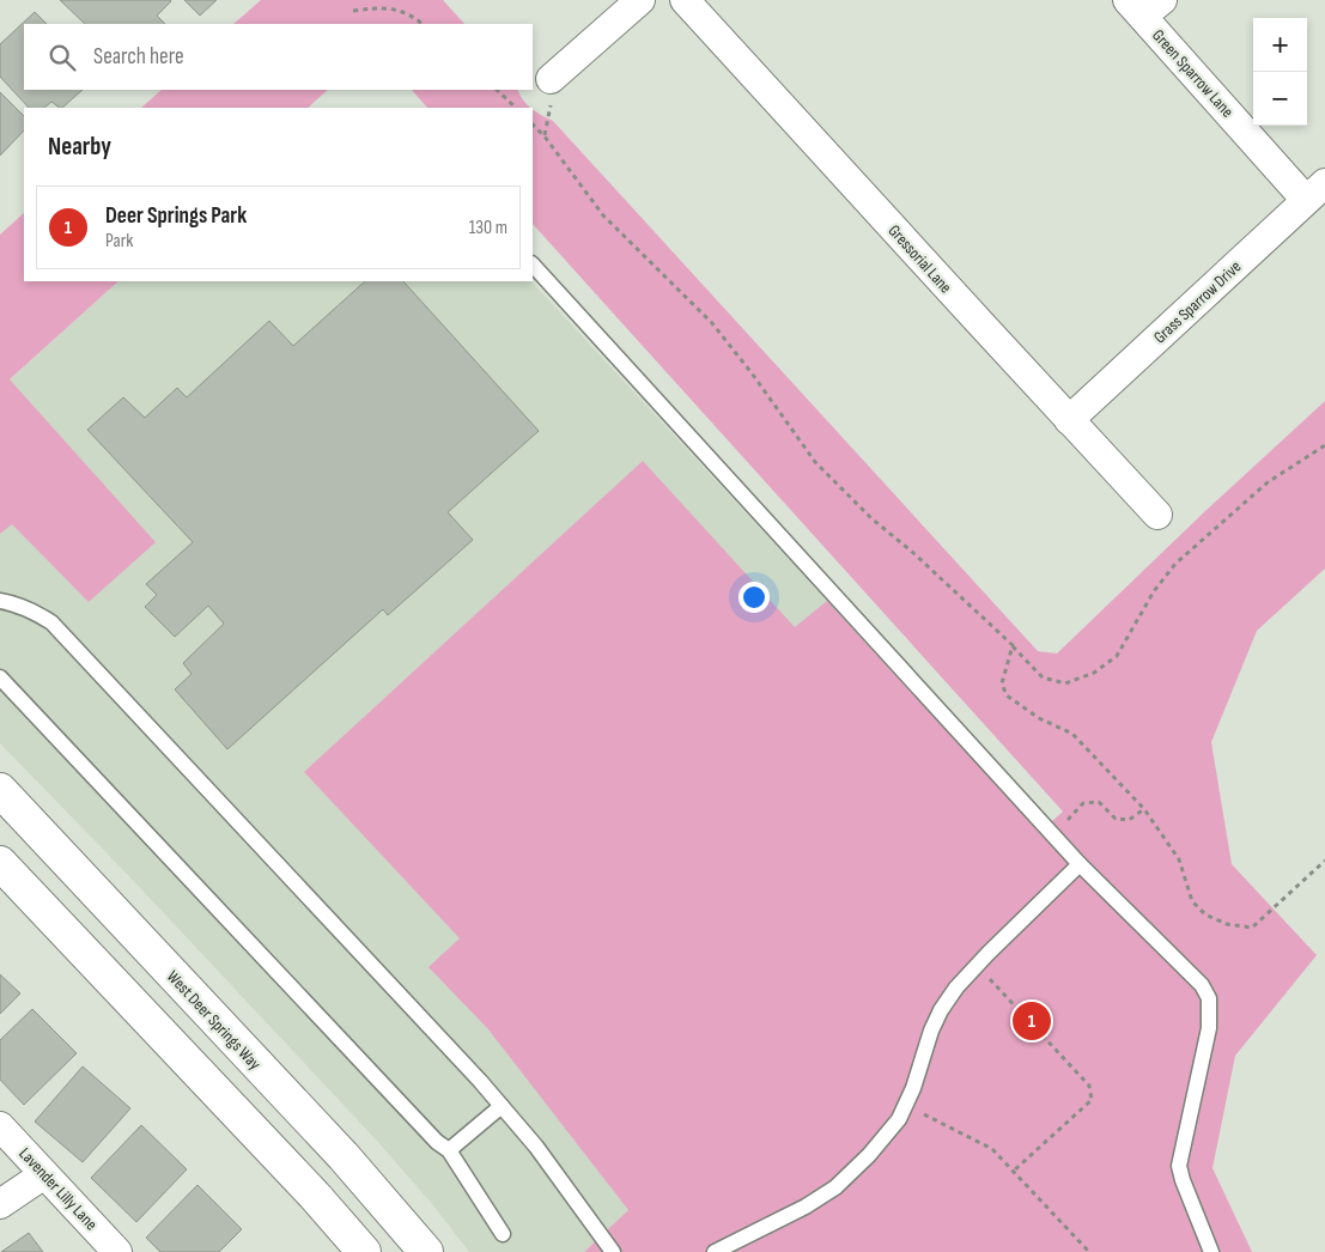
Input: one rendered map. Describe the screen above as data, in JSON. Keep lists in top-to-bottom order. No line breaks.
{"streets":{"main road":["West Deer Springs Way"],"street":["Green Sparrow Lane","Gressorial Lane","Grass Sparrow Drive","Lavender Lilly Lane"]},"crossings":[["Green Sparrow Lane","Grass Sparrow Drive"],["Gressorial Lane","Grass Sparrow Drive"]],"page":{"map_buttons":["+","−"],"search":"Search here","heading":"Nearby","list":[{"mark":"1","name":"Deer Springs Park","note":"Park","value":"130 m"}],"pins":"1"}}
